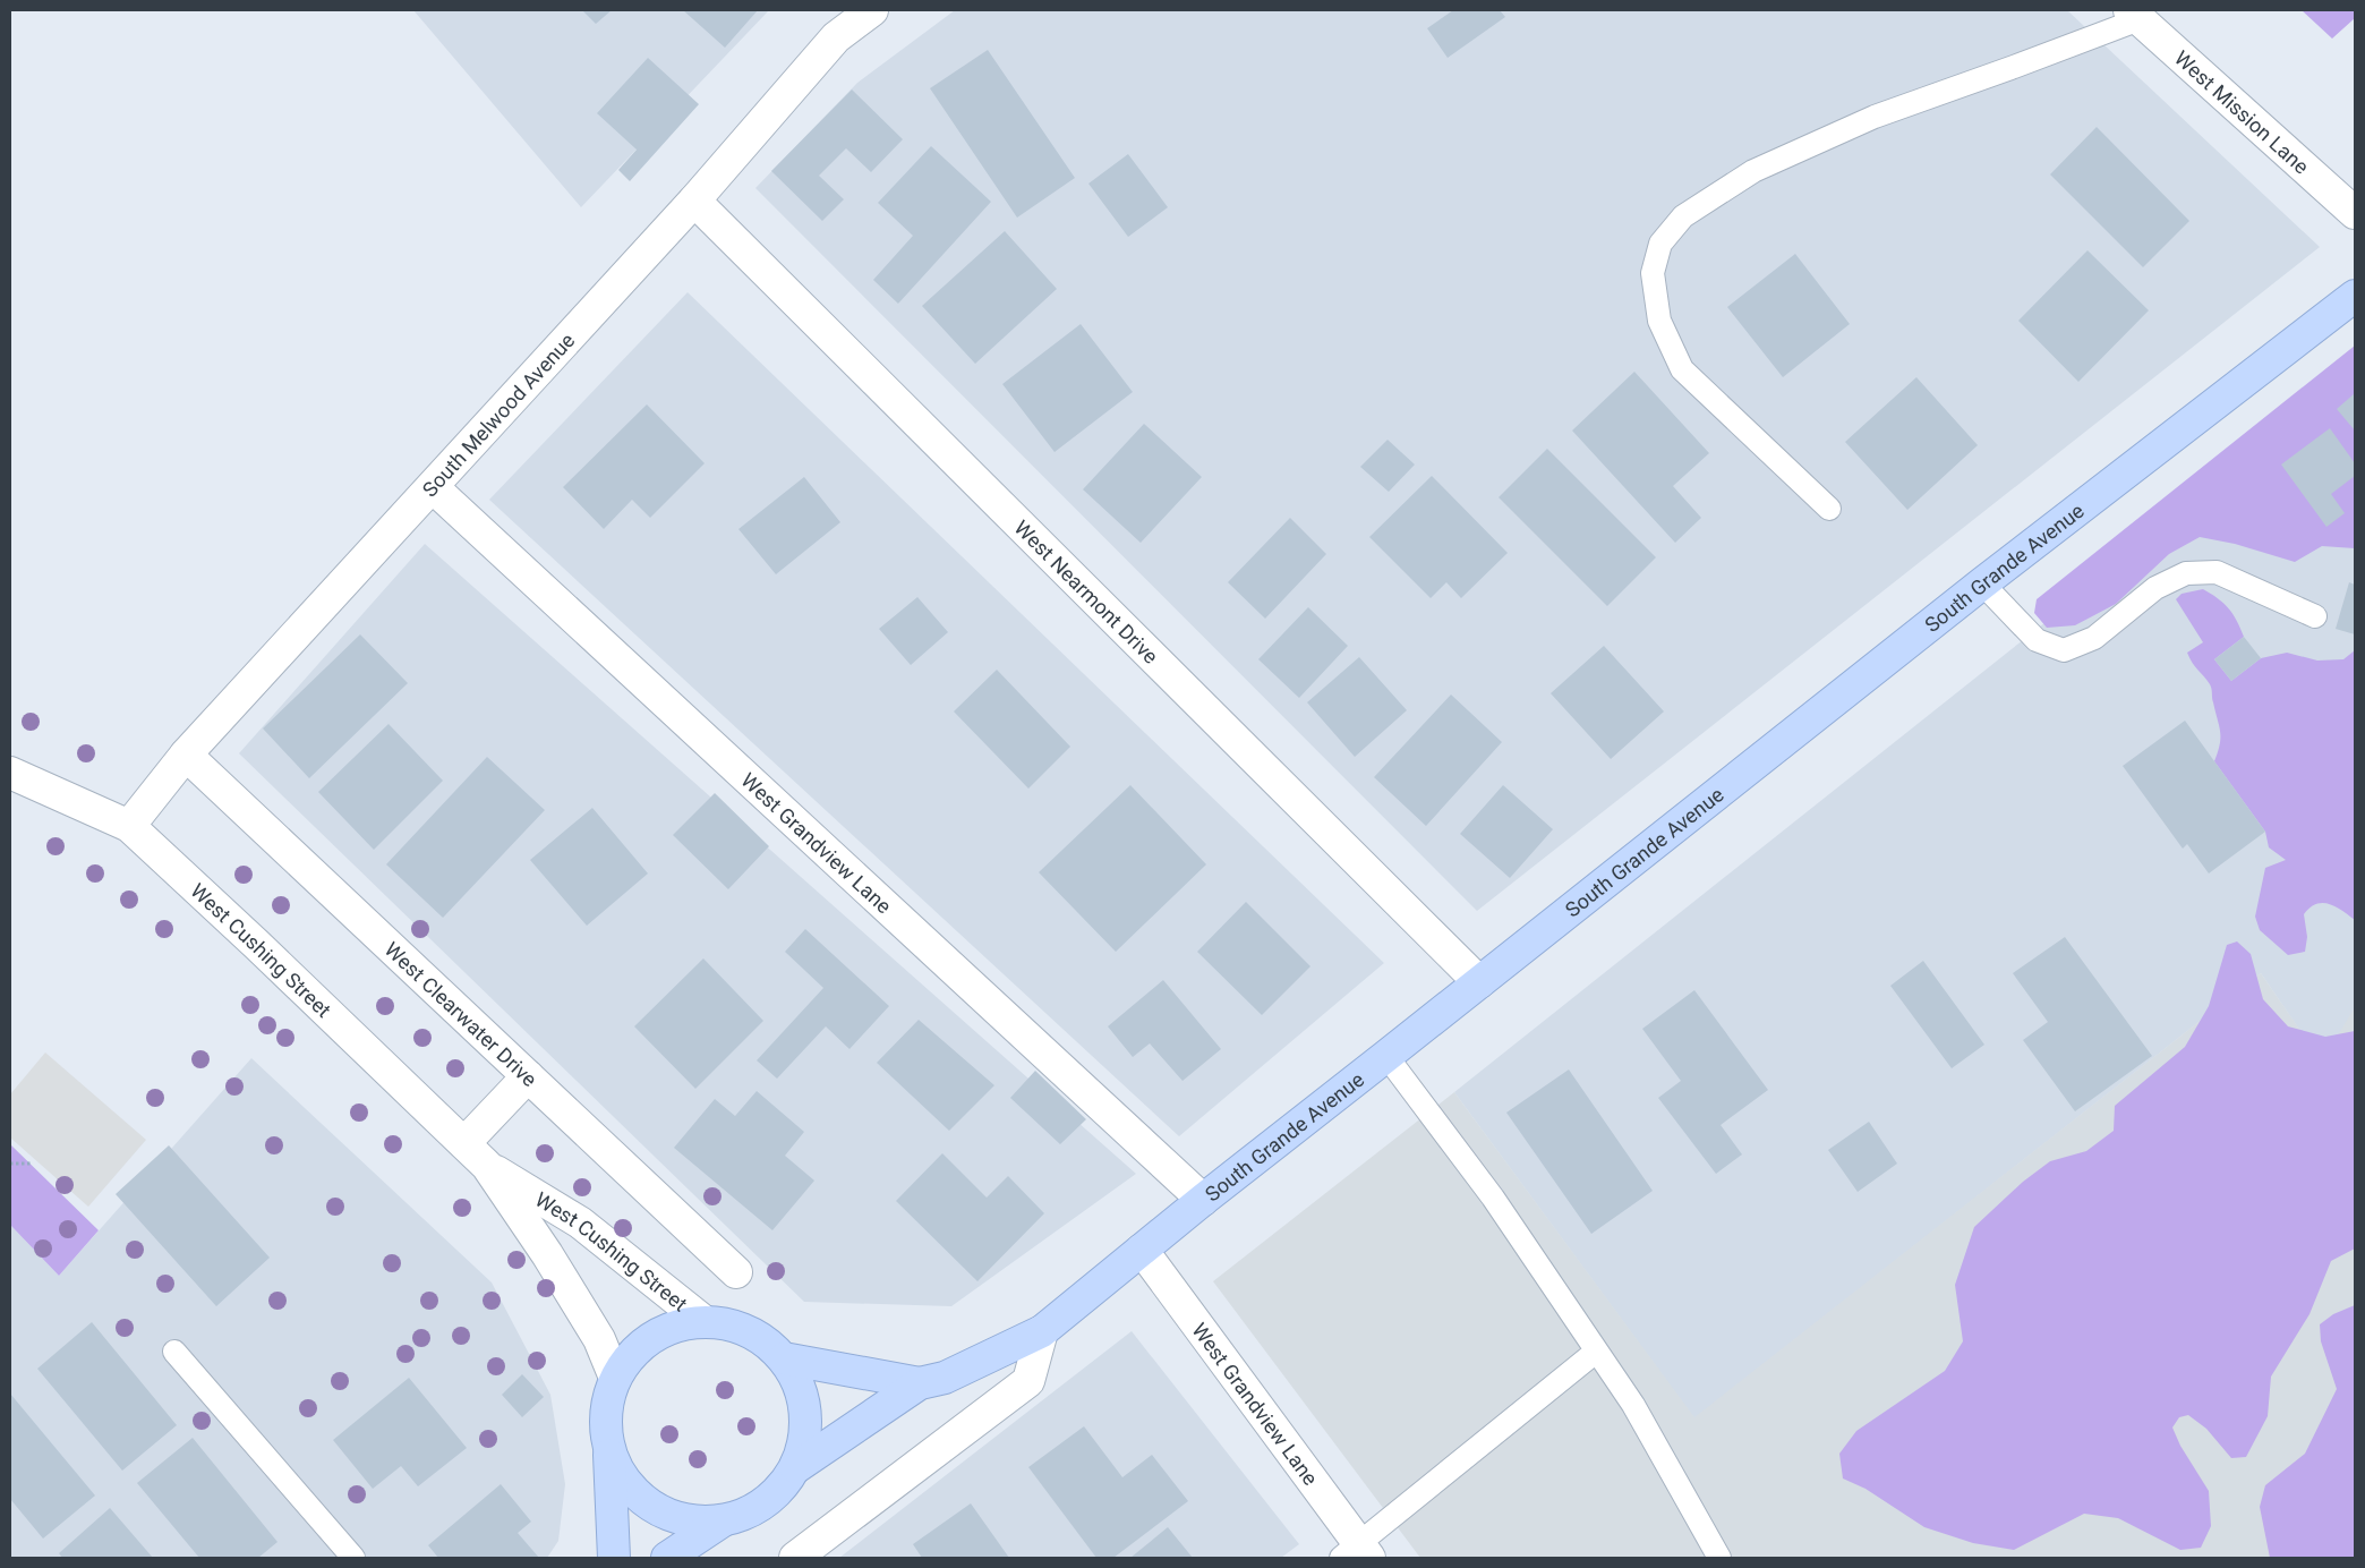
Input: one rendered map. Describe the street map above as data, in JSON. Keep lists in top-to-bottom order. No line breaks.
{"streets":{"main road":["South Grande Avenue"],"street":["West Mission Lane","South Melwood Avenue","West Nearmont Drive","West Grandview Lane","West Cushing Street","West Clearwater Drive"]},"crossings":[["South Melwood Avenue","West Nearmont Drive"],["South Melwood Avenue","West Grandview Lane"],["South Melwood Avenue","West Cushing Street"],["South Melwood Avenue","West Clearwater Drive"],["South Grande Avenue","West Nearmont Drive"],["South Grande Avenue","West Grandview Lane"],["South Grande Avenue","West Cushing Street"]]}
